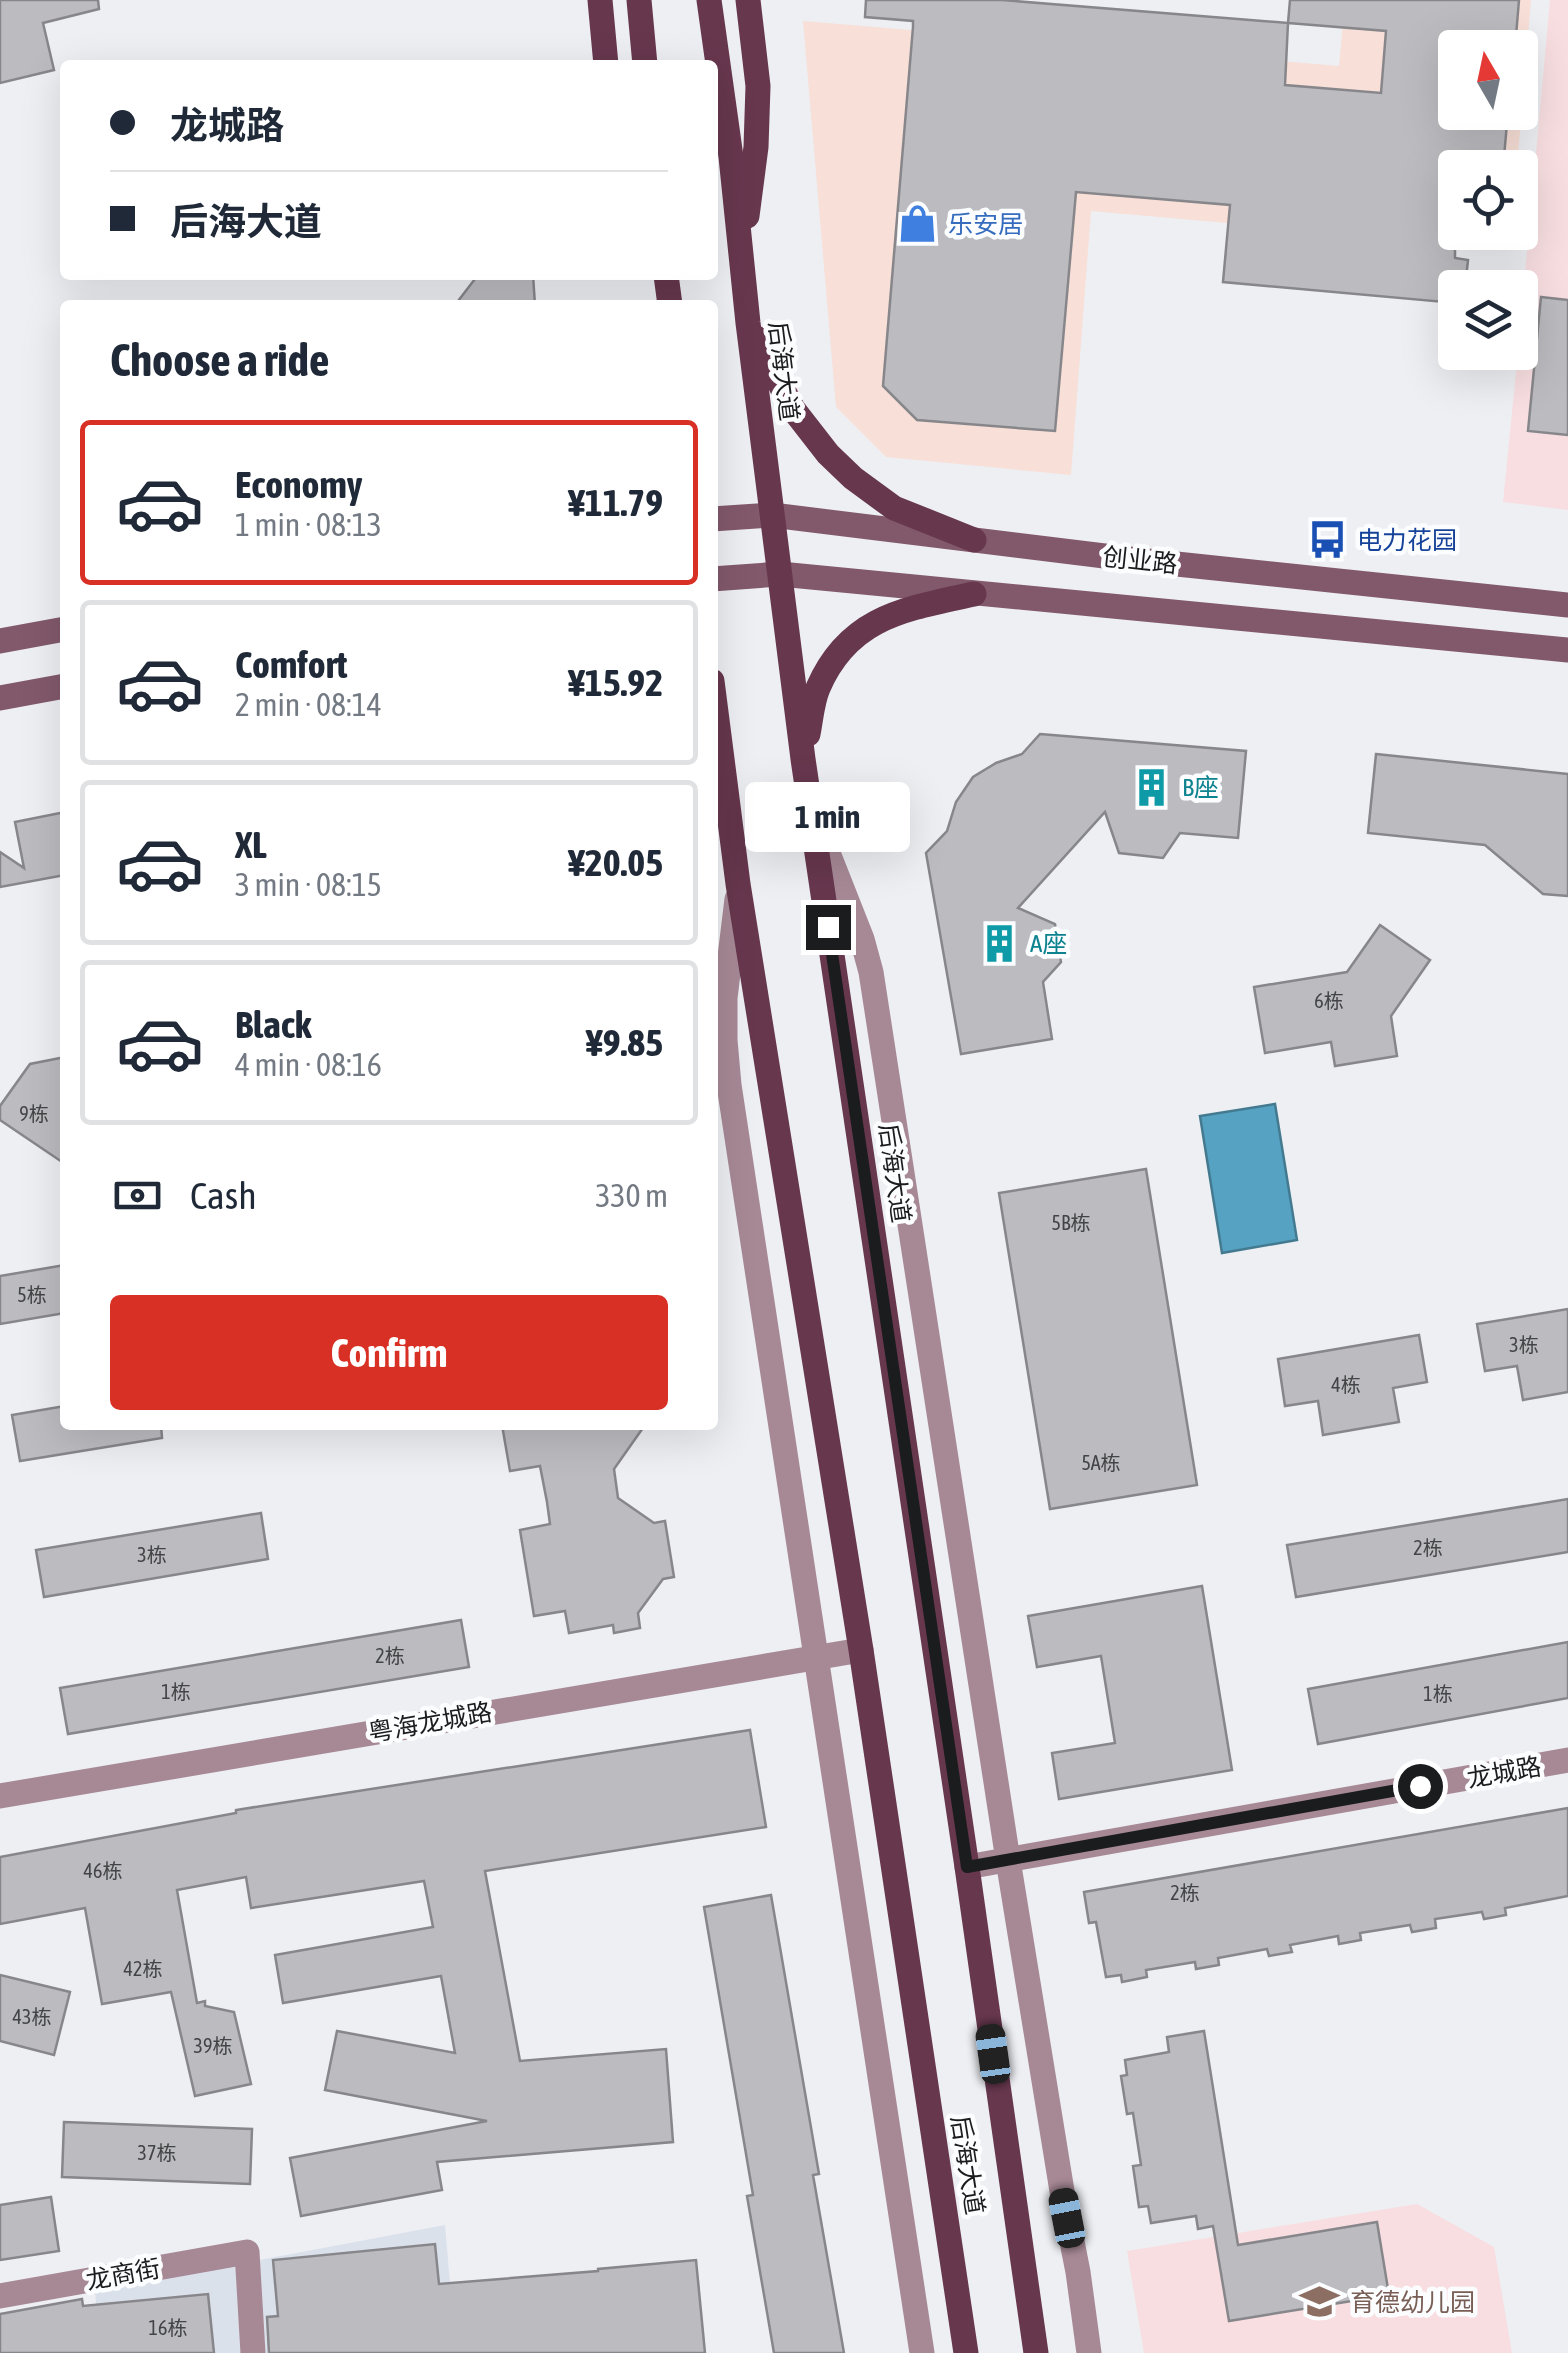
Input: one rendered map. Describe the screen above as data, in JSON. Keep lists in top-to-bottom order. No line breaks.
{"streets":{"main road":["后海大道","创业路"],"street":["粤海龙城路","龙城路","龙商街"]},"crossings":[["后海大道","创业路"],["后海大道","粤海龙城路"],["后海大道","龙城路"]],"places":{"shop":["乐安居"],"bus stop":["电力花园"],"building":["B座","A座"],"school or university":["育德幼儿园"]},"house_numbers":["6栋","9栋","5B栋","5栋","3栋","4栋","5A栋","2栋","3栋","2栋","1栋","1栋","46栋","2栋","42栋","43栋","39栋","37栋","16栋"],"north":"top","page":{"banner":["龙城路","后海大道"],"heading":"Choose a ride","list":[{"name":"Economy","note":"1 min · 08:13","value":"¥11.79"},{"name":"Comfort","note":"2 min · 08:14","value":"¥15.92"},{"name":"XL","note":"3 min · 08:15","value":"¥20.05"},{"name":"Black","note":"4 min · 08:16","value":"¥9.85"}],"bubble":"1 min","pay":["Cash","330 m"],"buttons":"Confirm"}}
